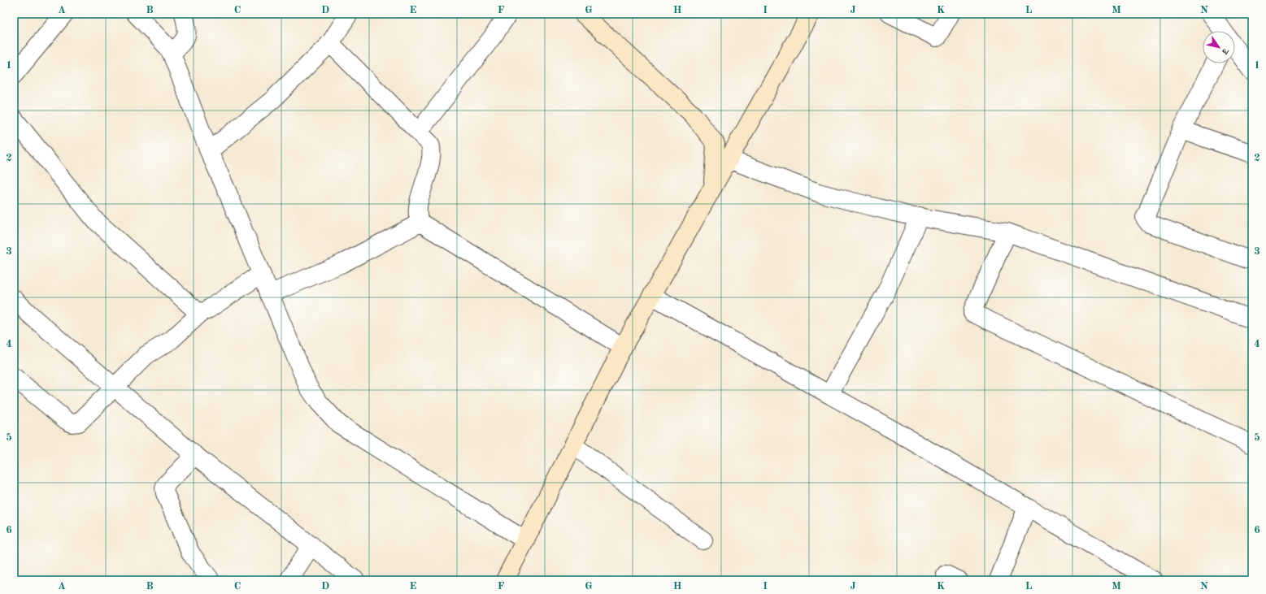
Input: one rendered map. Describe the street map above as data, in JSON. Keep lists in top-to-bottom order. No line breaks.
{"north":"bottom right","grid":{"columns":["A","B","C","D","E","F","G","H","I","J","K","L","M","N"],"rows":["1","2","3","4","5","6"]}}
